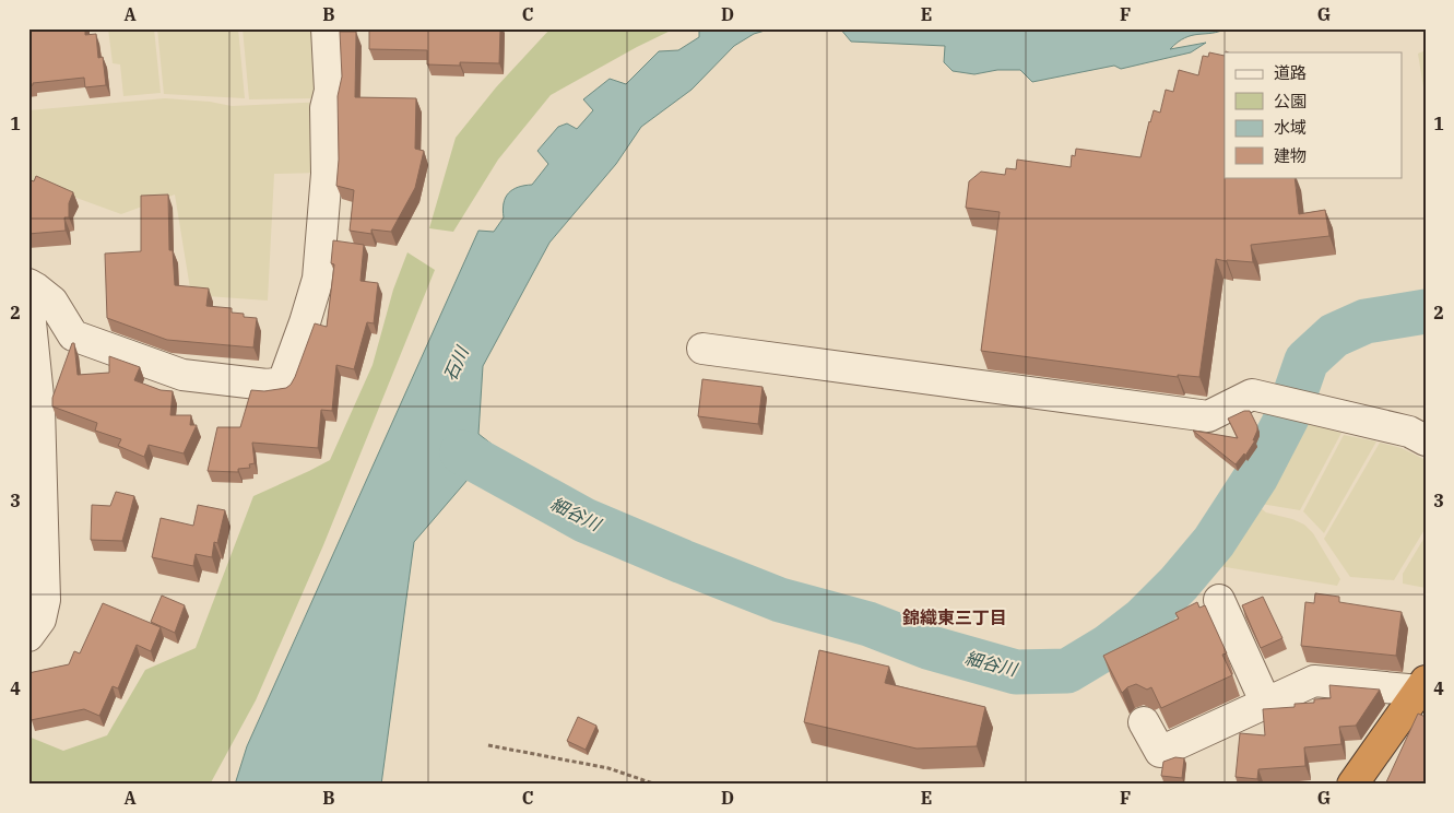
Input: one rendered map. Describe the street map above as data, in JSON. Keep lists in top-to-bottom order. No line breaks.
{"districts":["錦織東三丁目"],"water":["石川","細谷川"],"legend":["道路","公園","水域","建物"],"grid":{"columns":["A","B","C","D","E","F","G"],"rows":["1","2","3","4"]}}
